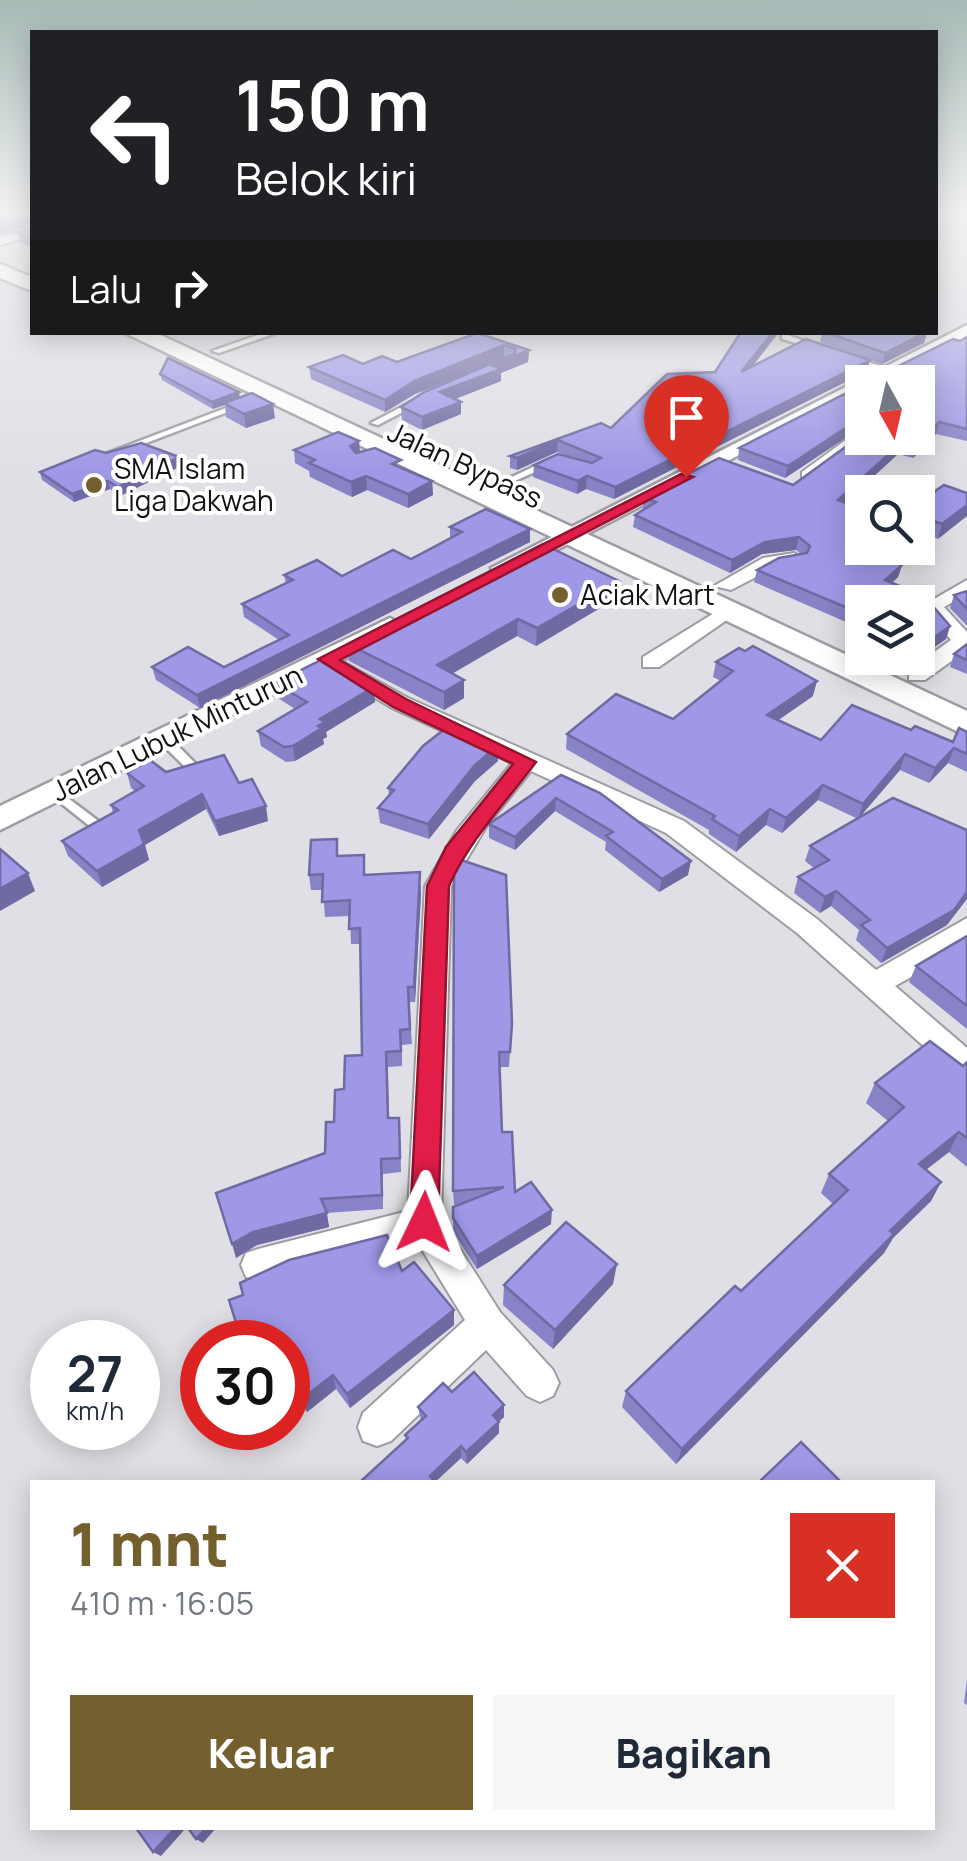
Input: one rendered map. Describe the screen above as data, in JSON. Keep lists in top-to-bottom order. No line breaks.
{"streets":{"highway":["Jalan Bypass"],"street":["Jalan Lubuk Minturun"]},"places":["SMA Islam Liga Dakwah","Aciak Mart"],"north":"bottom","page":{"turn":["150 m","Belok kiri"],"then":"Lalu","speed":"27 km/h","limit":"30","heading":["1 mnt","410 m · 16:05"],"buttons":["Keluar","Bagikan"]}}
